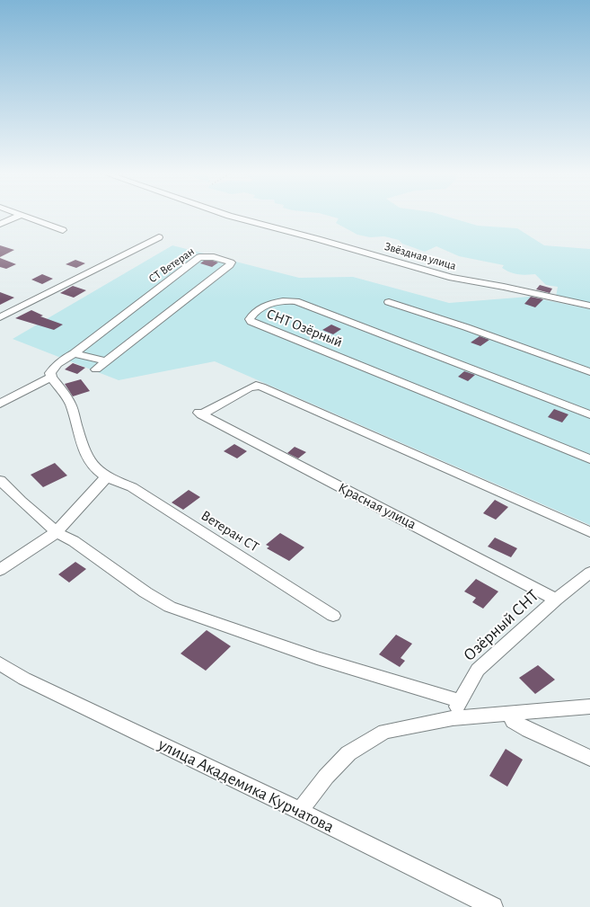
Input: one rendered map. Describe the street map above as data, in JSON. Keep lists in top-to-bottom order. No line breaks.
{"streets":{"street":["Звёздная улица","СТ Ветеран","СНТ Озёрный","Красная улица","Ветеран СТ","Озёрный СНТ","улица Академика Курчатова"]},"crossings":[["СТ Ветеран","Ветеран СТ"],["Красная улица","Озёрный СНТ"]]}
